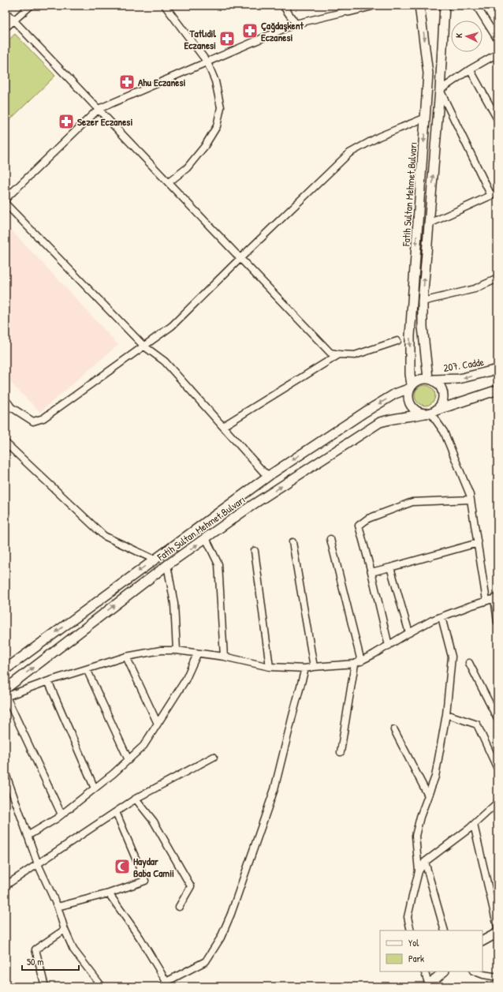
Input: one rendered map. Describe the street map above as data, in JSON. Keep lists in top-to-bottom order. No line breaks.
{"streets":{"main road":["Fatih Sultan Mehmet Bulvarı","207. Cadde"]},"crossings":[["Fatih Sultan Mehmet Bulvarı","207. Cadde"]],"places":{"pharmacy":["Çağdaşkent Eczanesi","Tatlıdil Eczanesi","Ahu Eczanesi","Sezer Eczanesi"],"mosque":["Haydar Baba Camii"]},"legend":["Yol","Park"],"scale_bar":"50 m","north":"left"}
